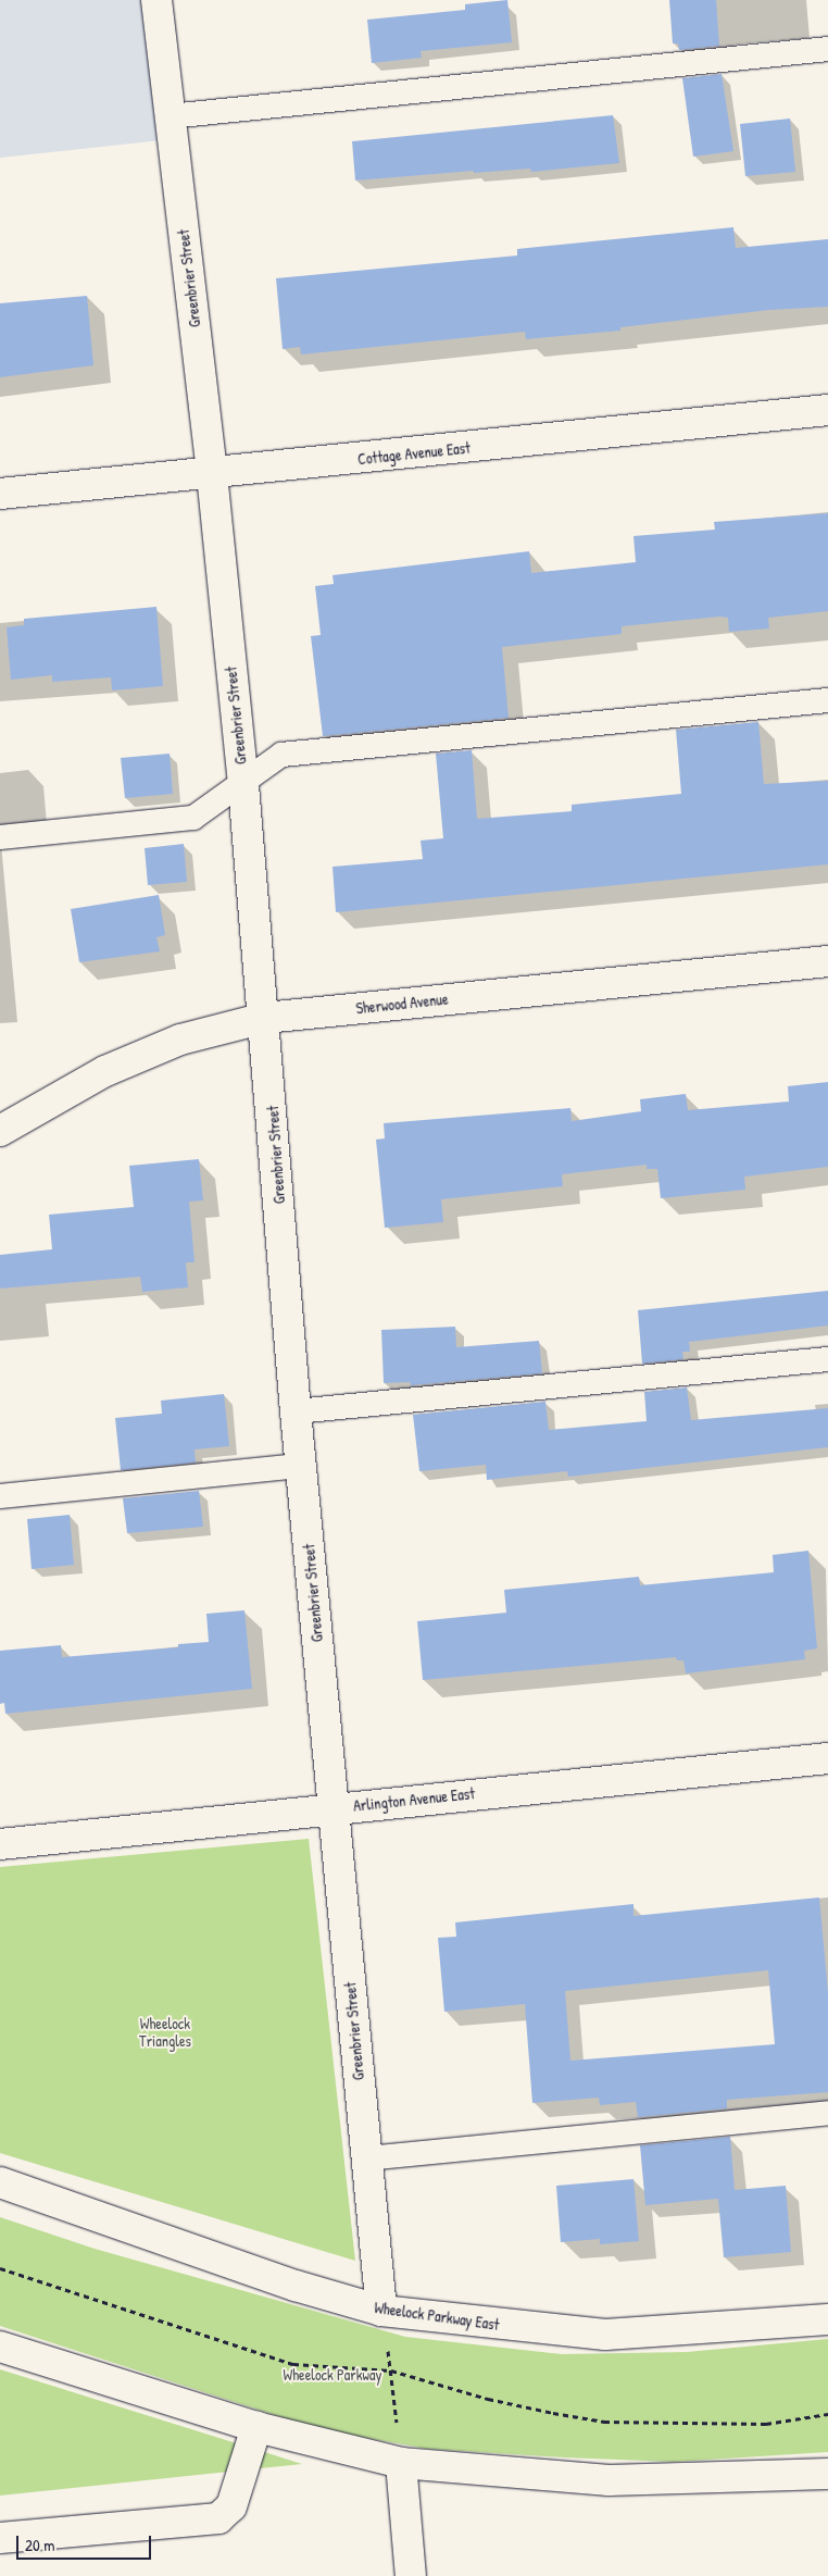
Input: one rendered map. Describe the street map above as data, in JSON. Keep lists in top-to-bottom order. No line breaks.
{"streets":{"street":["Greenbrier Street","Cottage Avenue East","Sherwood Avenue","Arlington Avenue East","Wheelock Parkway East"]},"crossings":[["Greenbrier Street","Cottage Avenue East"],["Greenbrier Street","Sherwood Avenue"],["Greenbrier Street","Arlington Avenue East"],["Greenbrier Street","Wheelock Parkway East"]],"parks":["Wheelock Triangles","Wheelock Parkway"],"scale_bar":"20 m"}
